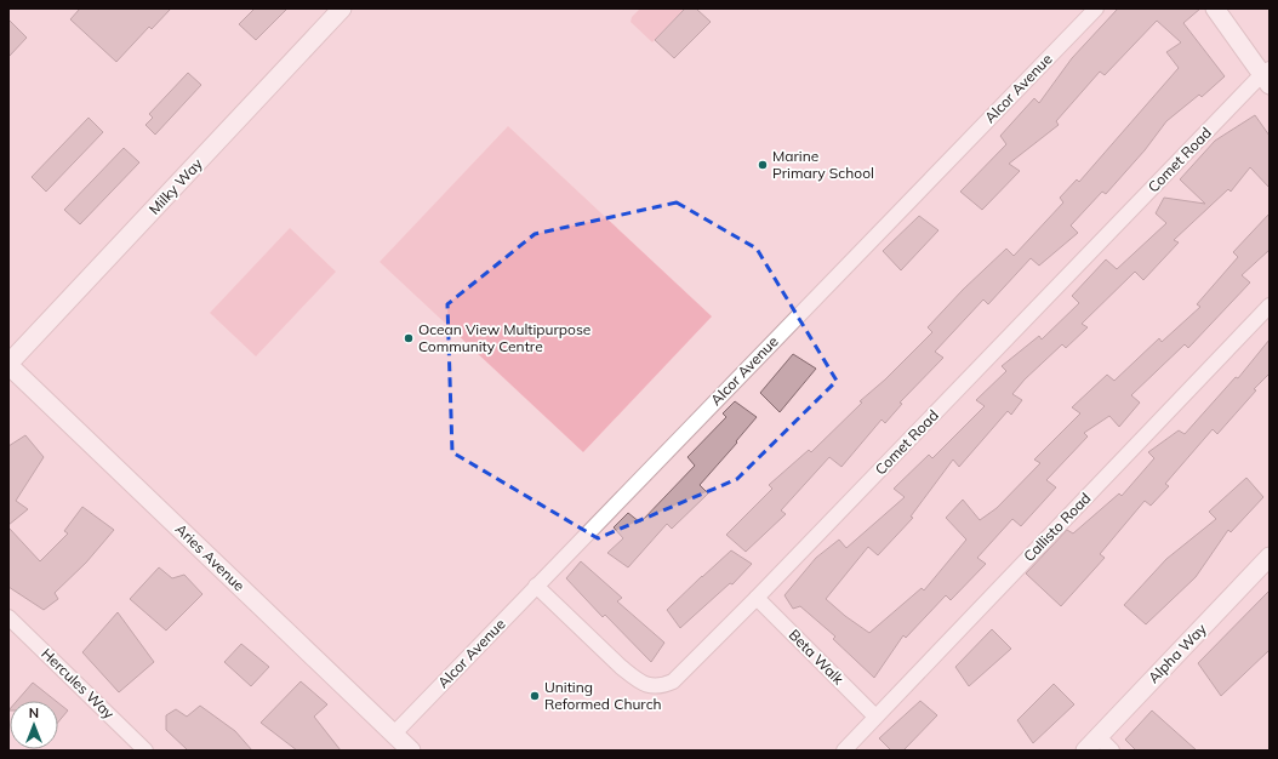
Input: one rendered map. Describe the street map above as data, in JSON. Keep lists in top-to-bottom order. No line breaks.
{"streets":{"street":["Alcor Avenue","Comet Road","Milky Way","Callisto Road","Aries Avenue","Alpha Way","Beta Walk","Hercules Way"]},"crossings":[["Alcor Avenue","Comet Road"],["Alcor Avenue","Aries Avenue"],["Comet Road","Beta Walk"],["Milky Way","Aries Avenue"],["Callisto Road","Beta Walk"]],"places":["Marine Primary School","Ocean View Multipurpose Community Centre","Uniting Reformed Church"],"north":"top"}
